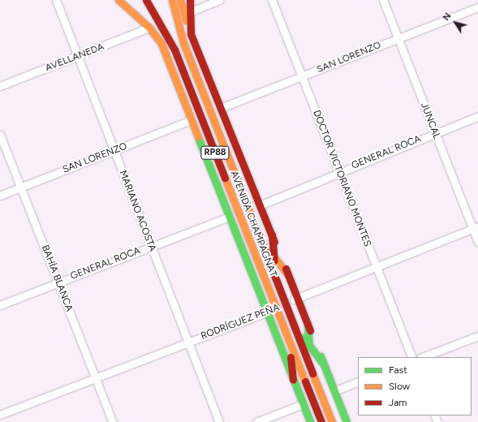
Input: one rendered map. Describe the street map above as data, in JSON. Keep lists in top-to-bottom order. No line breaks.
{"streets":{"main road":["RP88","AVENIDA CHAMPAGNAT"],"street":["AVELLANEDA","SAN LORENZO","JUNCAL","GENERAL ROCA","DOCTOR VICTORIANO MONTES","MARIANO ACOSTA","BAHÍA BLANCA","RODRÍGUEZ PEÑA"]},"crossings":[["AVELLANEDA","MARIANO ACOSTA"],["AVELLANEDA","AVENIDA CHAMPAGNAT"],["SAN LORENZO","JUNCAL"],["SAN LORENZO","DOCTOR VICTORIANO MONTES"],["SAN LORENZO","MARIANO ACOSTA"],["SAN LORENZO","AVENIDA CHAMPAGNAT"],["SAN LORENZO","BAHÍA BLANCA"],["JUNCAL","GENERAL ROCA"],["JUNCAL","RODRÍGUEZ PEÑA"],["GENERAL ROCA","DOCTOR VICTORIANO MONTES"],["GENERAL ROCA","MARIANO ACOSTA"],["GENERAL ROCA","AVENIDA CHAMPAGNAT"],["GENERAL ROCA","BAHÍA BLANCA"],["DOCTOR VICTORIANO MONTES","RODRÍGUEZ PEÑA"],["MARIANO ACOSTA","RODRÍGUEZ PEÑA"],["AVENIDA CHAMPAGNAT","RODRÍGUEZ PEÑA"],["BAHÍA BLANCA","RODRÍGUEZ PEÑA"]],"legend":["Fast","Slow","Jam"],"north":"top left"}
